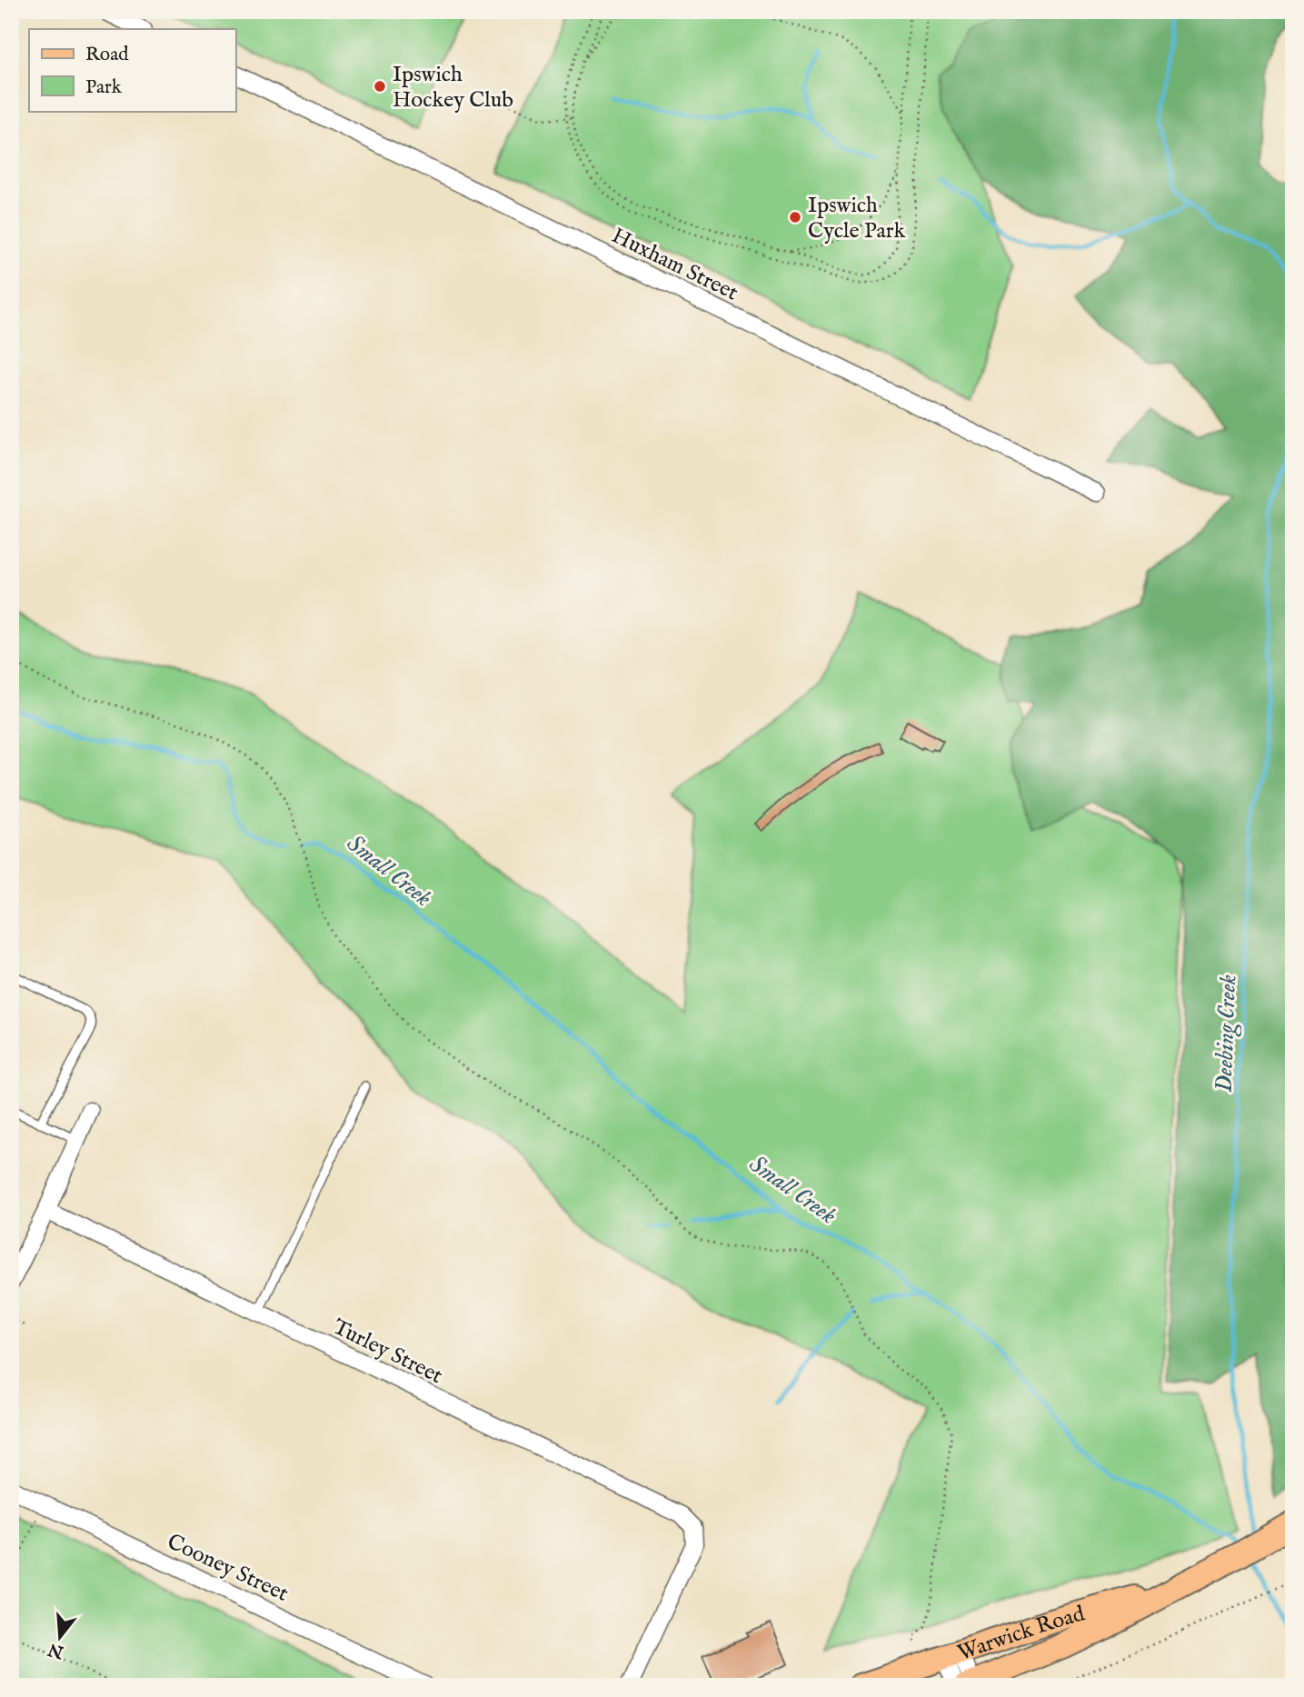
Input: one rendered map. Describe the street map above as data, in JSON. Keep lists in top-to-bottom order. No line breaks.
{"streets":{"main road":["Warwick Road"],"street":["Huxham Street","Turley Street","Cooney Street"]},"water":["Small Creek","Deebing Creek"],"places":["Ipswich Hockey Club","Ipswich Cycle Park"],"legend":["Road","Park"],"north":"bottom"}
